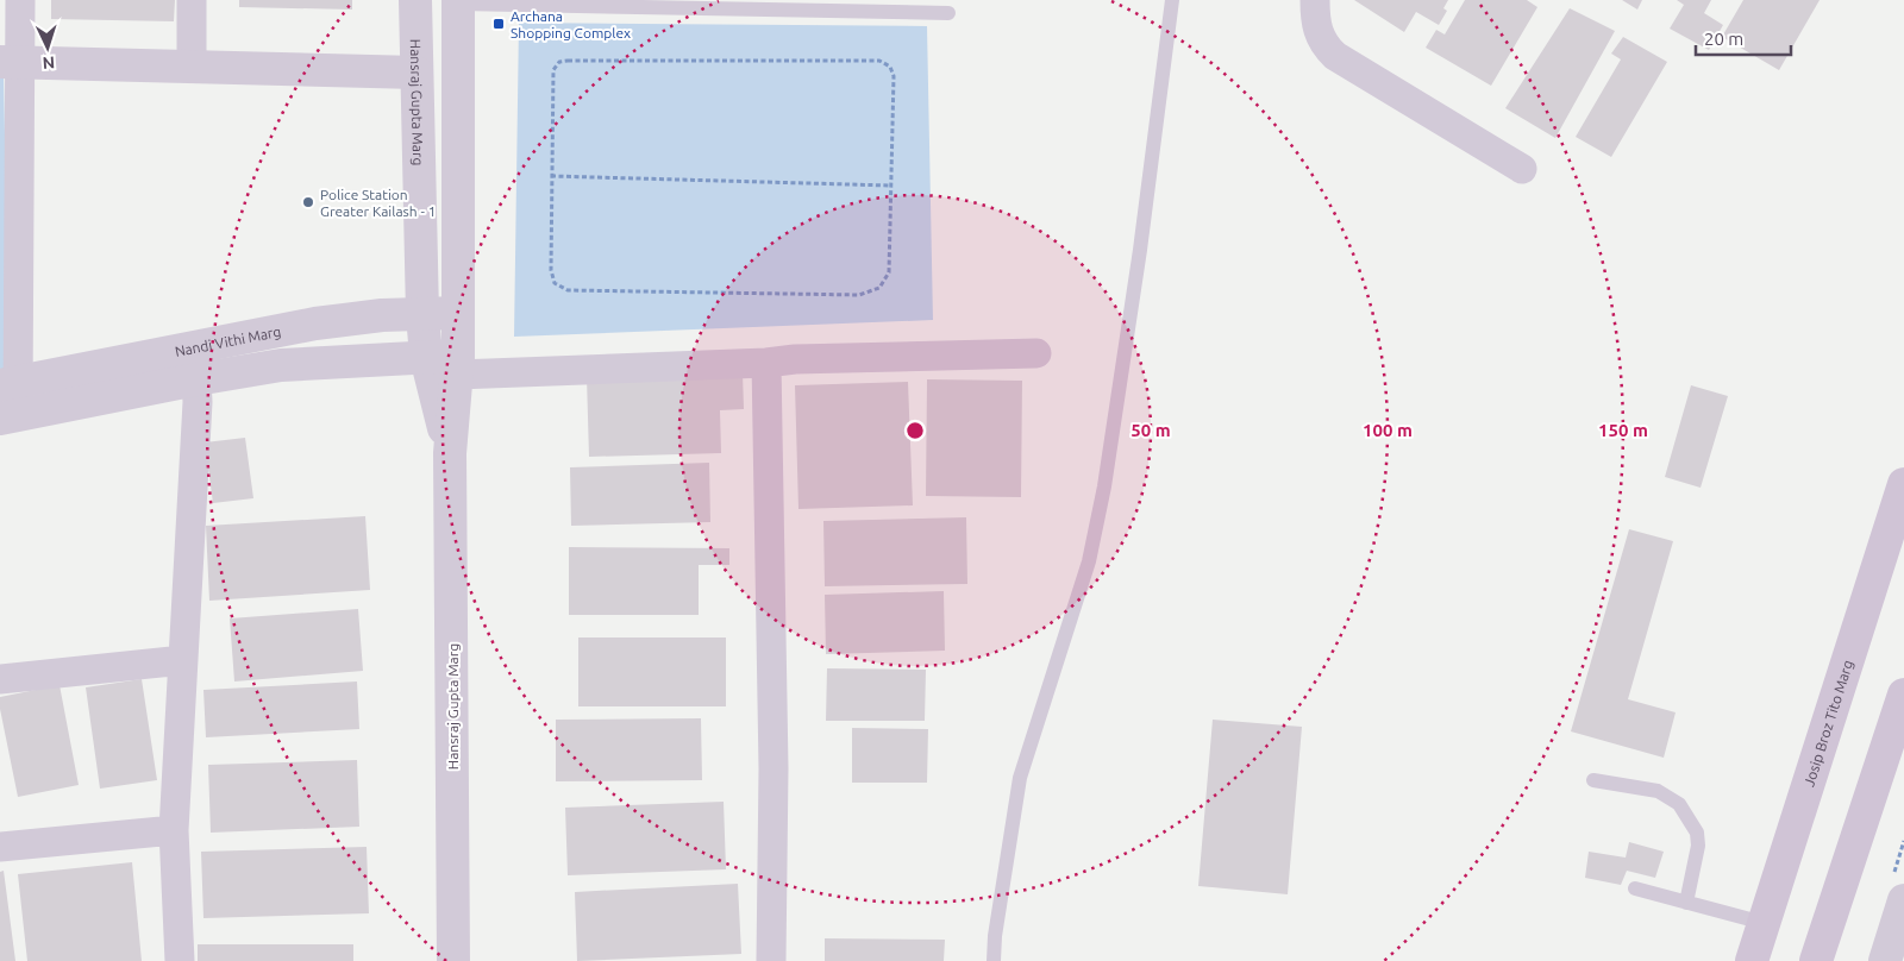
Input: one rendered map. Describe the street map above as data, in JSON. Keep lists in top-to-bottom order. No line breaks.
{"streets":{"main road":["Josip Broz Tito Marg"],"street":["Hansraj Gupta Marg","Nandi Vithi Marg"]},"crossings":[["Hansraj Gupta Marg","Nandi Vithi Marg"]],"places":{"transit":["Archana Shopping Complex"],"other":["Police Station Greater Kailash - 1"]},"scale_bar":"20 m","north":"bottom","rings":["50 m","100 m","150 m"]}
